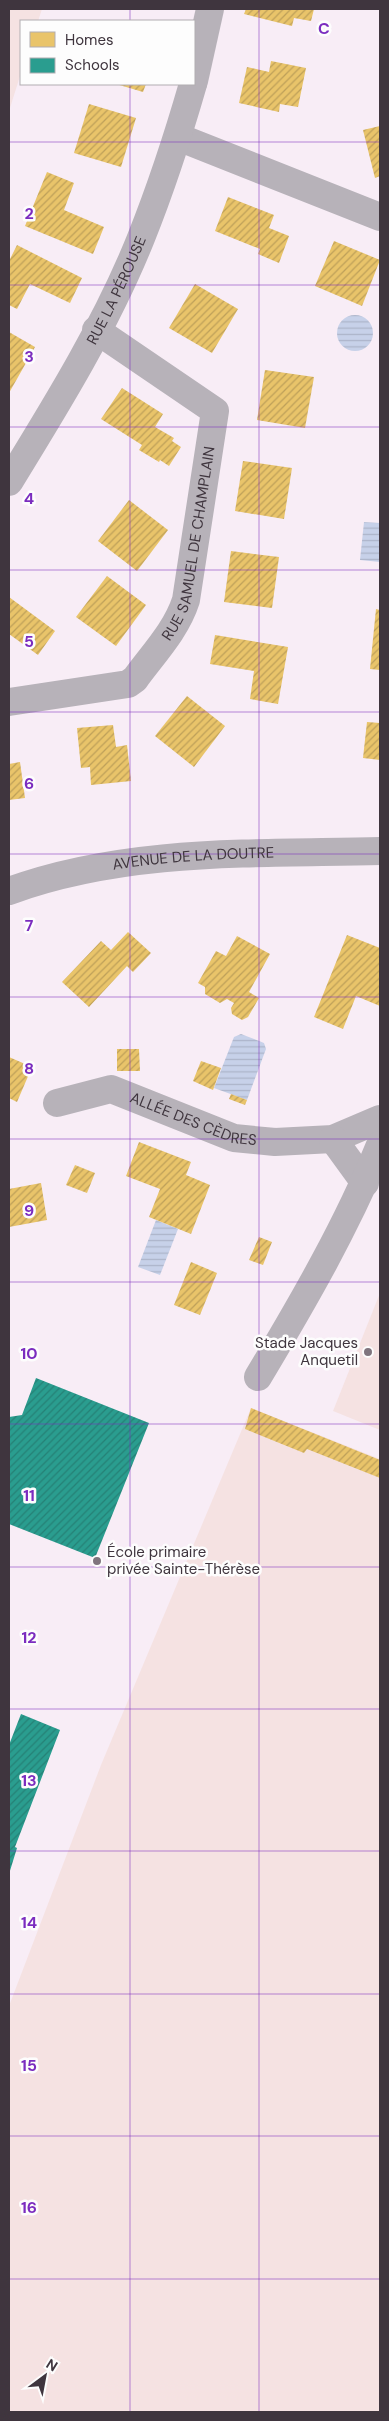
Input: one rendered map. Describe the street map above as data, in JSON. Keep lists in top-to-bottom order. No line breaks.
{"streets":{"street":["RUE LA PÉROUSE","RUE SAMUEL DE CHAMPLAIN","AVENUE DE LA DOUTRE","ALLÉE DES CÈDRES"]},"crossings":[["RUE LA PÉROUSE","RUE SAMUEL DE CHAMPLAIN"]],"places":["Stade Jacques Anquetil","École primaire privée Sainte-Thérèse"],"legend":["Homes","Schools"],"north":"top right","grid":{"columns":["C"],"rows":["2","3","4","5","6","7","8","9","10","11","12","13","14","15","16"]}}
